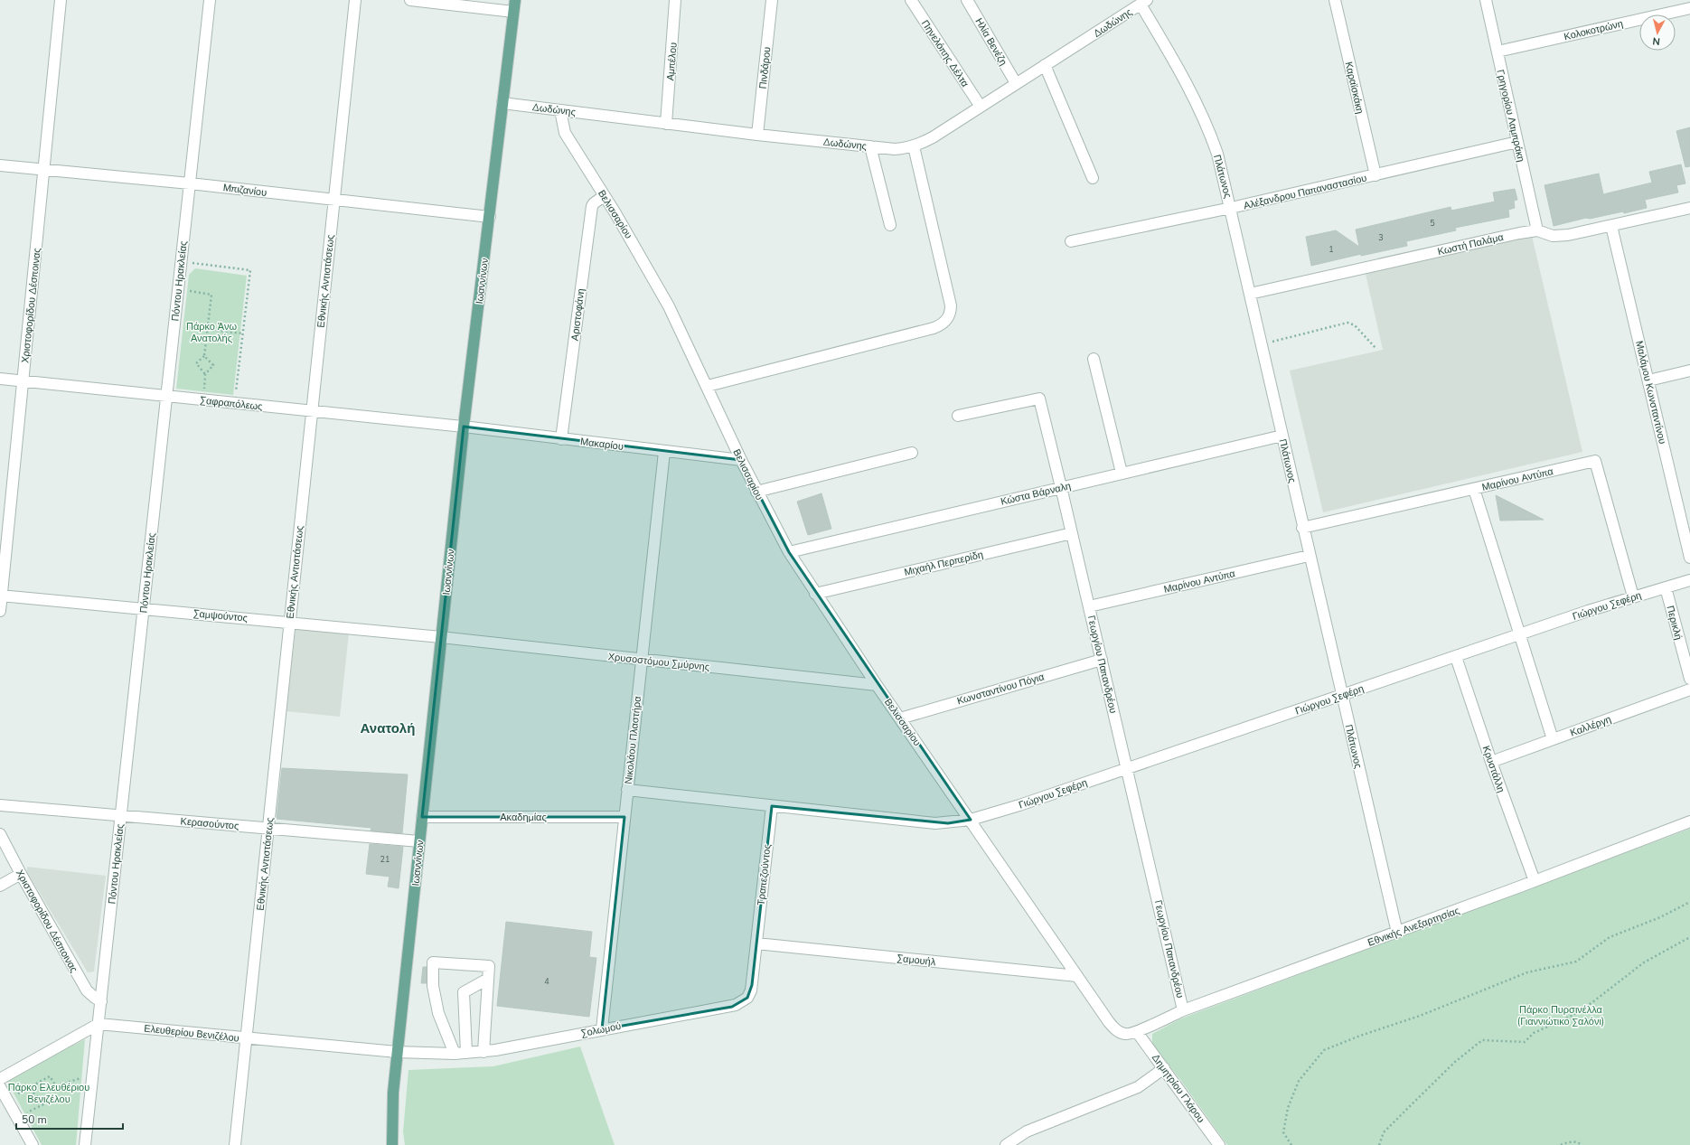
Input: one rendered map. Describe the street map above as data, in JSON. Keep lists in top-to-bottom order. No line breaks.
{"streets":{"main road":["Ιωαννίνων"],"street":["Δωδώνης","Κολοκοτρώνη","Ηλία Βενέζη","Πηνελόπης Δέλτα","Αμπέλου","Πινδάρου","Καραϊσκάκη","Γρηγορίου Λαμπράκη","Πλάτωνος","Μπιζανίου","Αλέξανδρου Παπαναστασίου","Βελισσαρίου","Κωστή Παλάμα","Πόντου Ηρακλείας","Εθνικής Αντιστάσεως","Χριστοφορίδου Δέσποινας","Αριστοφάνη","Μαλάμου Κωνσταντίνου","Σαφραπόλεως","Μακαρίου","Μαρίνου Αντύπα","Κώστα Βάρναλη","Μιχαήλ Περπερίδη","Γιώργου Σεφέρη","Σαμψούντος","Περικλή","Χρυσοστόμου Σμύρνης","Γεωργίου Παπανδρέου","Κωνσταντίνου Πόγια","Καλλέργη","Νικολάου Πλαστήρα","Κρυστάλλη","Ακαδημίας","Κερασούντος","Τραπεζούντος","Εθνικής Ανεξαρτησίας","Σαμουήλ","Σολωμού","Ελευθερίου Βενιζέλου","Δημητρίου Γλάρου"]},"crossings":[["Δωδώνης","Ηλία Βενέζη"],["Δωδώνης","Πηνελόπης Δέλτα"],["Δωδώνης","Αμπέλου"],["Δωδώνης","Πινδάρου"],["Δωδώνης","Πλάτωνος"],["Δωδώνης","Βελισσαρίου"],["Δωδώνης","Ιωαννίνων"],["Κολοκοτρώνη","Γρηγορίου Λαμπράκη"],["Καραϊσκάκη","Αλέξανδρου Παπαναστασίου"],["Γρηγορίου Λαμπράκη","Αλέξανδρου Παπαναστασίου"],["Γρηγορίου Λαμπράκη","Κωστή Παλάμα"],["Πλάτωνος","Αλέξανδρου Παπαναστασίου"],["Πλάτωνος","Κωστή Παλάμα"],["Πλάτωνος","Μαρίνου Αντύπα"],["Πλάτωνος","Κώστα Βάρναλη"],["Πλάτωνος","Γιώργου Σεφέρη"],["Πλάτωνος","Εθνικής Ανεξαρτησίας"],["Μπιζανίου","Πόντου Ηρακλείας"],["Μπιζανίου","Εθνικής Αντιστάσεως"],["Μπιζανίου","Ιωαννίνων"],["Μπιζανίου","Χριστοφορίδου Δέσποινας"],["Βελισσαρίου","Αριστοφάνη"],["Βελισσαρίου","Μακαρίου"],["Βελισσαρίου","Κώστα Βάρναλη"],["Βελισσαρίου","Μιχαήλ Περπερίδη"],["Βελισσαρίου","Γιώργου Σεφέρη"],["Βελισσαρίου","Χρυσοστόμου Σμύρνης"],["Βελισσαρίου","Κωνσταντίνου Πόγια"],["Βελισσαρίου","Εθνικής Ανεξαρτησίας"],["Βελισσαρίου","Σαμουήλ"],["Βελισσαρίου","Δημητρίου Γλάρου"],["Κωστή Παλάμα","Μαλάμου Κωνσταντίνου"],["Πόντου Ηρακλείας","Χριστοφορίδου Δέσποινας"],["Πόντου Ηρακλείας","Σαφραπόλεως"],["Πόντου Ηρακλείας","Σαμψούντος"],["Πόντου Ηρακλείας","Κερασούντος"],["Πόντου Ηρακλείας","Ελευθερίου Βενιζέλου"],["Εθνικής Αντιστάσεως","Σαφραπόλεως"],["Εθνικής Αντιστάσεως","Σαμψούντος"],["Εθνικής Αντιστάσεως","Κερασούντος"],["Εθνικής Αντιστάσεως","Ελευθερίου Βενιζέλου"],["Ιωαννίνων","Σαφραπόλεως"],["Ιωαννίνων","Μακαρίου"],["Ιωαννίνων","Σαμψούντος"],["Ιωαννίνων","Χρυσοστόμου Σμύρνης"],["Ιωαννίνων","Ακαδημίας"],["Ιωαννίνων","Κερασούντος"],["Ιωαννίνων","Σολωμού"],["Ιωαννίνων","Ελευθερίου Βενιζέλου"],["Χριστοφορίδου Δέσποινας","Σαφραπόλεως"],["Χριστοφορίδου Δέσποινας","Σαμψούντος"],["Αριστοφάνη","Μακαρίου"],["Σαφραπόλεως","Μακαρίου"],["Μακαρίου","Νικολάου Πλαστήρα"],["Μαρίνου Αντύπα","Γιώργου Σεφέρη"],["Μαρίνου Αντύπα","Γεωργίου Παπανδρέου"],["Κώστα Βάρναλη","Γεωργίου Παπανδρέου"],["Μιχαήλ Περπερίδη","Γεωργίου Παπανδρέου"],["Γιώργου Σεφέρη","Περικλή"],["Γιώργου Σεφέρη","Γεωργίου Παπανδρέου"],["Γιώργου Σεφέρη","Νικολάου Πλαστήρα"],["Γιώργου Σεφέρη","Κρυστάλλη"],["Γιώργου Σεφέρη","Τραπεζούντος"],["Σαμψούντος","Χρυσοστόμου Σμύρνης"],["Χρυσοστόμου Σμύρνης","Νικολάου Πλαστήρα"],["Γεωργίου Παπανδρέου","Κωνσταντίνου Πόγια"],["Γεωργίου Παπανδρέου","Εθνικής Ανεξαρτησίας"],["Καλλέργη","Κρυστάλλη"],["Νικολάου Πλαστήρα","Ακαδημίας"],["Νικολάου Πλαστήρα","Σολωμού"],["Κρυστάλλη","Εθνικής Ανεξαρτησίας"],["Τραπεζούντος","Σαμουήλ"],["Τραπεζούντος","Σολωμού"],["Εθνικής Ανεξαρτησίας","Δημητρίου Γλάρου"],["Σαμουήλ","Σολωμού"],["Σολωμού","Ελευθερίου Βενιζέλου"]],"districts":["Ανατολή"],"parks":["Πάρκο Άνω Ανατολής","Πάρκο Πυρσινέλλα (Γιαννιώτικο Σαλόνι)","Πάρκο Ελευθέριου Βενιζέλου"],"house_numbers":["5","3","1","21","4"],"scale_bar":"50 m","north":"bottom"}
